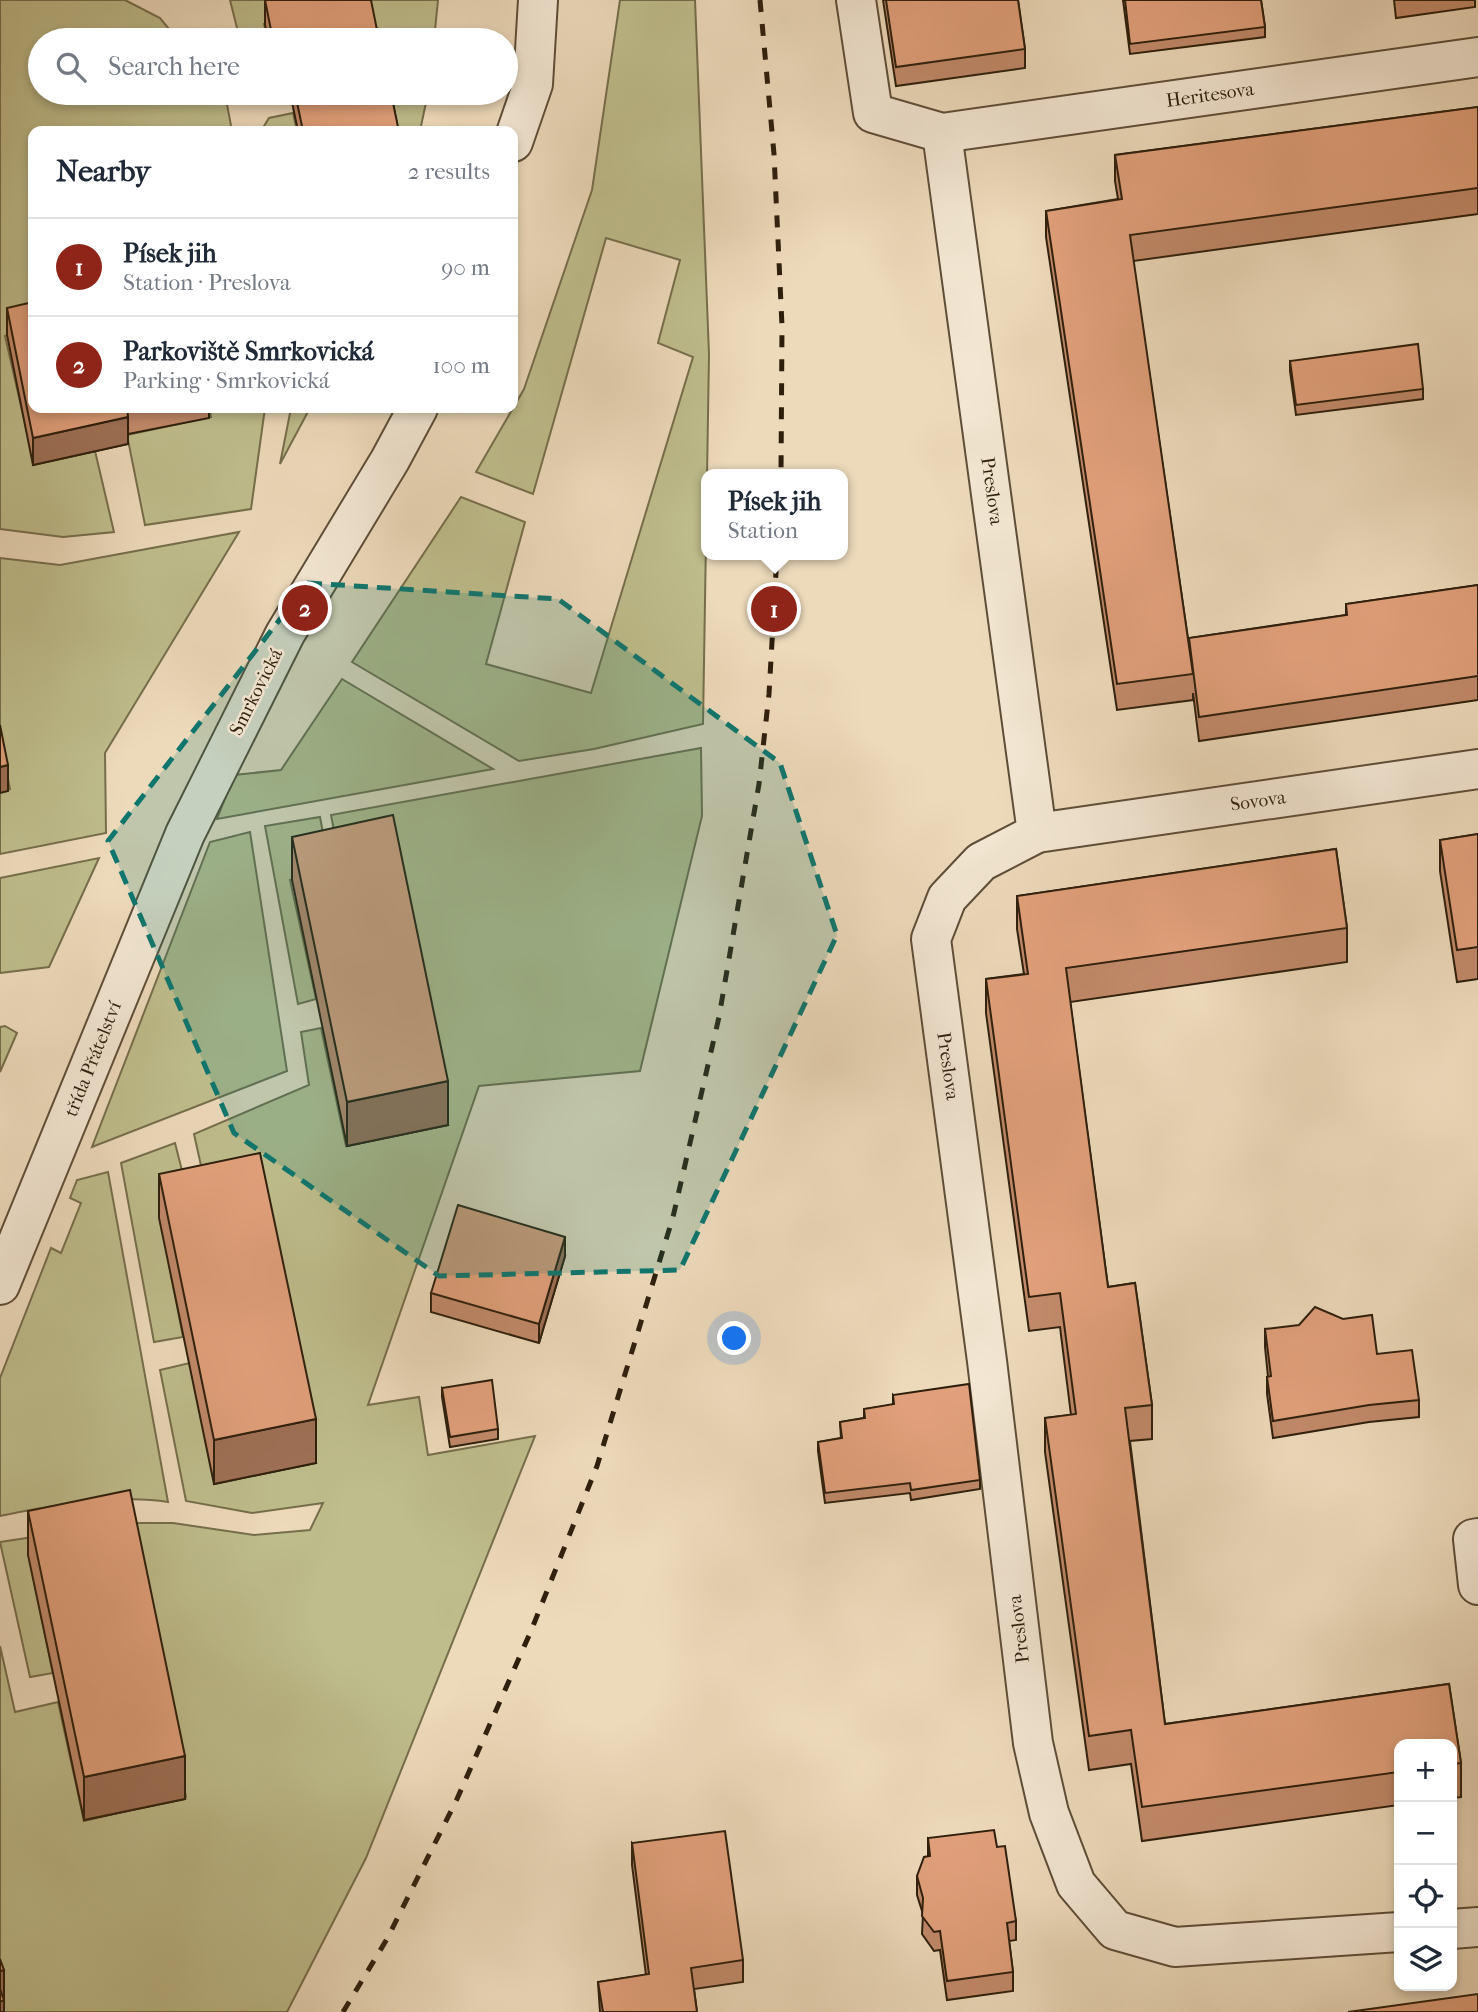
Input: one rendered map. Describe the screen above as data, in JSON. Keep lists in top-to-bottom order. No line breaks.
{"streets":{"street":["Heritesova","Preslova","Smrkovická","Sovova","třída Přátelství"]},"crossings":[["Heritesova","Preslova"],["Preslova","Sovova"],["Smrkovická","třída Přátelství"]],"page":{"search":"Search here","heading":["Nearby","2 results"],"list":[{"mark":"1","name":"Písek jih","note":"Station · Preslova","value":"90 m"},{"mark":"2","name":"Parkoviště Smrkovická","note":"Parking · Smrkovická","value":"100 m"}],"popup":["Písek jih","Station"],"pins":["2","1"],"map_buttons":["+","−"]}}
